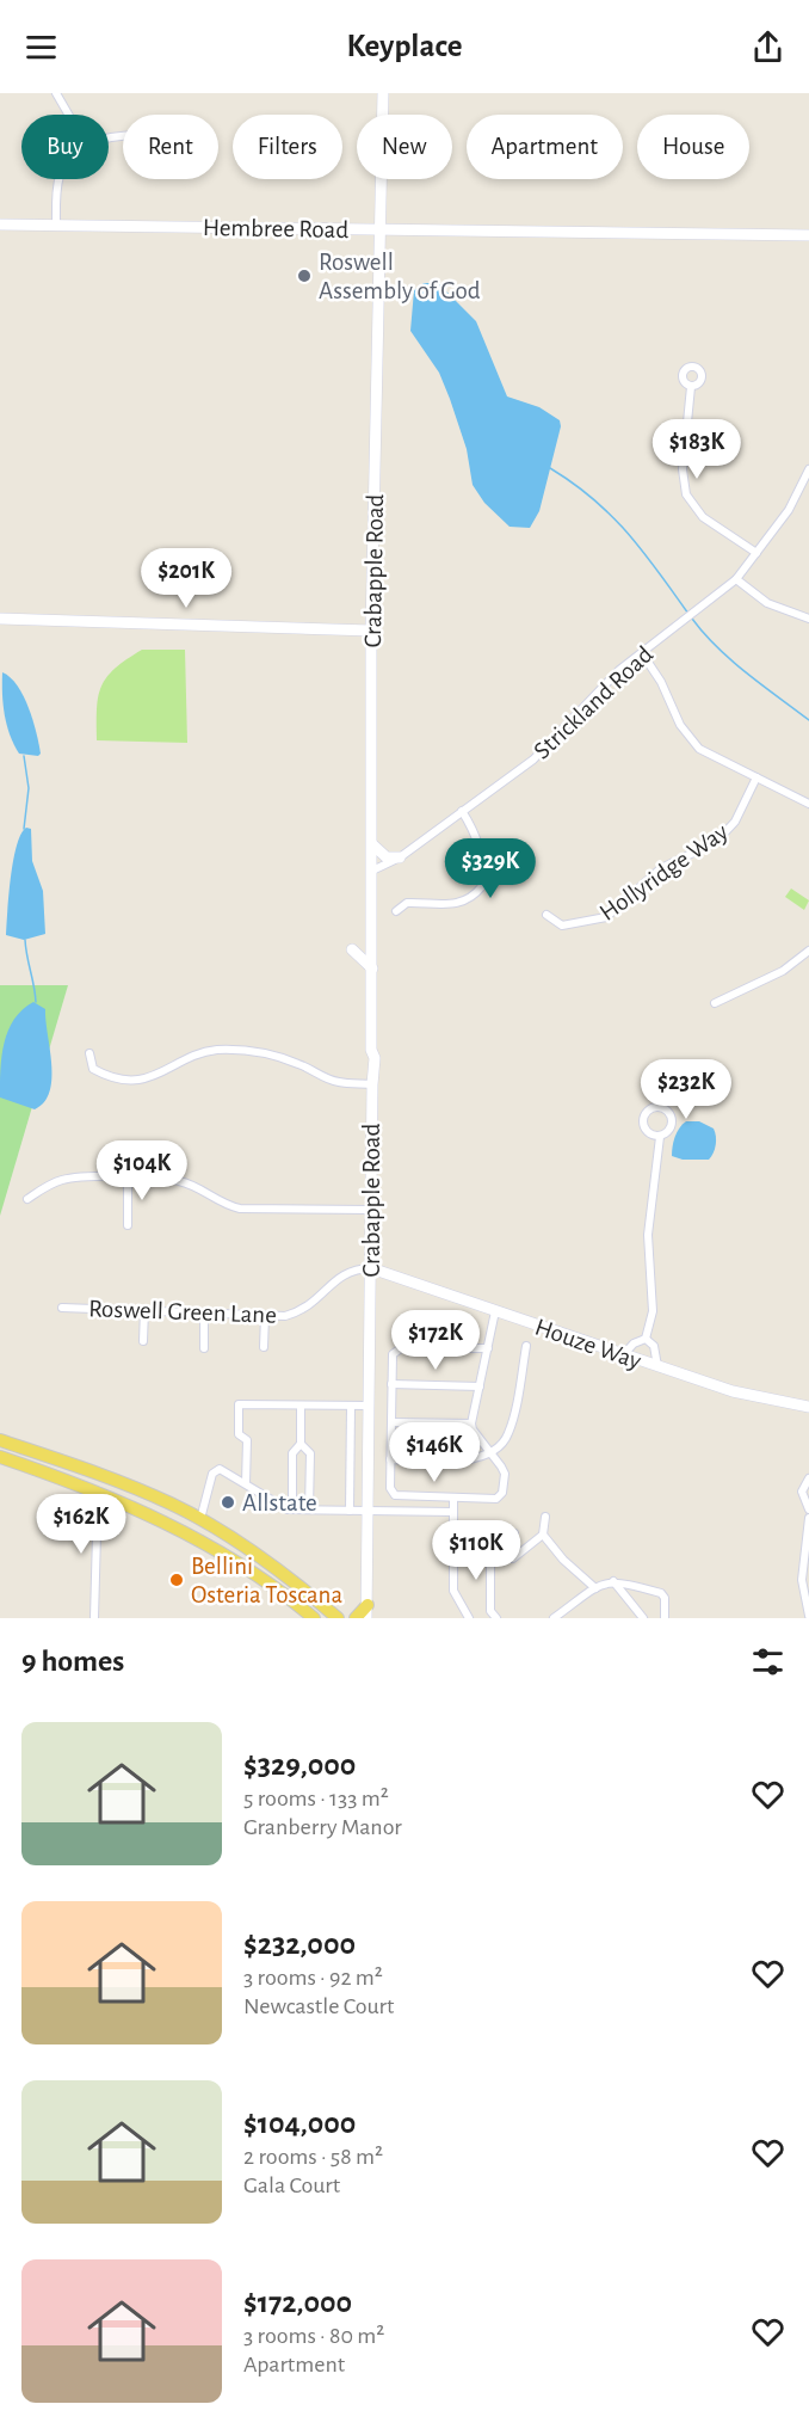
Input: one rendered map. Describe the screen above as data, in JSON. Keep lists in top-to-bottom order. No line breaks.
{"streets":{"street":["Hembree Road","Crabapple Road","Strickland Road","Hollyridge Way","Roswell Green Lane","Houze Way"]},"crossings":[["Hembree Road","Crabapple Road"],["Crabapple Road","Strickland Road"],["Crabapple Road","Roswell Green Lane"],["Crabapple Road","Houze Way"],["Roswell Green Lane","Houze Way"]],"places":["Roswell Assembly of God","Allstate","Bellini Osteria Toscana"],"page":{"header":"Keyplace","chip":["Buy","Rent","Filters","New","Apartment","House"],"price":["$183K","$201K","$329K","$232K","$104K","$172K","$146K","$162K","$110K"],"heading":"9 homes","list":[{"name":"$329,000","note":"5 rooms · 133 m² · Granberry Manor"},{"name":"$232,000","note":"3 rooms · 92 m² · Newcastle Court"},{"name":"$104,000","note":"2 rooms · 58 m² · Gala Court"},{"name":"$172,000","note":"3 rooms · 80 m² · Apartment"}]}}
